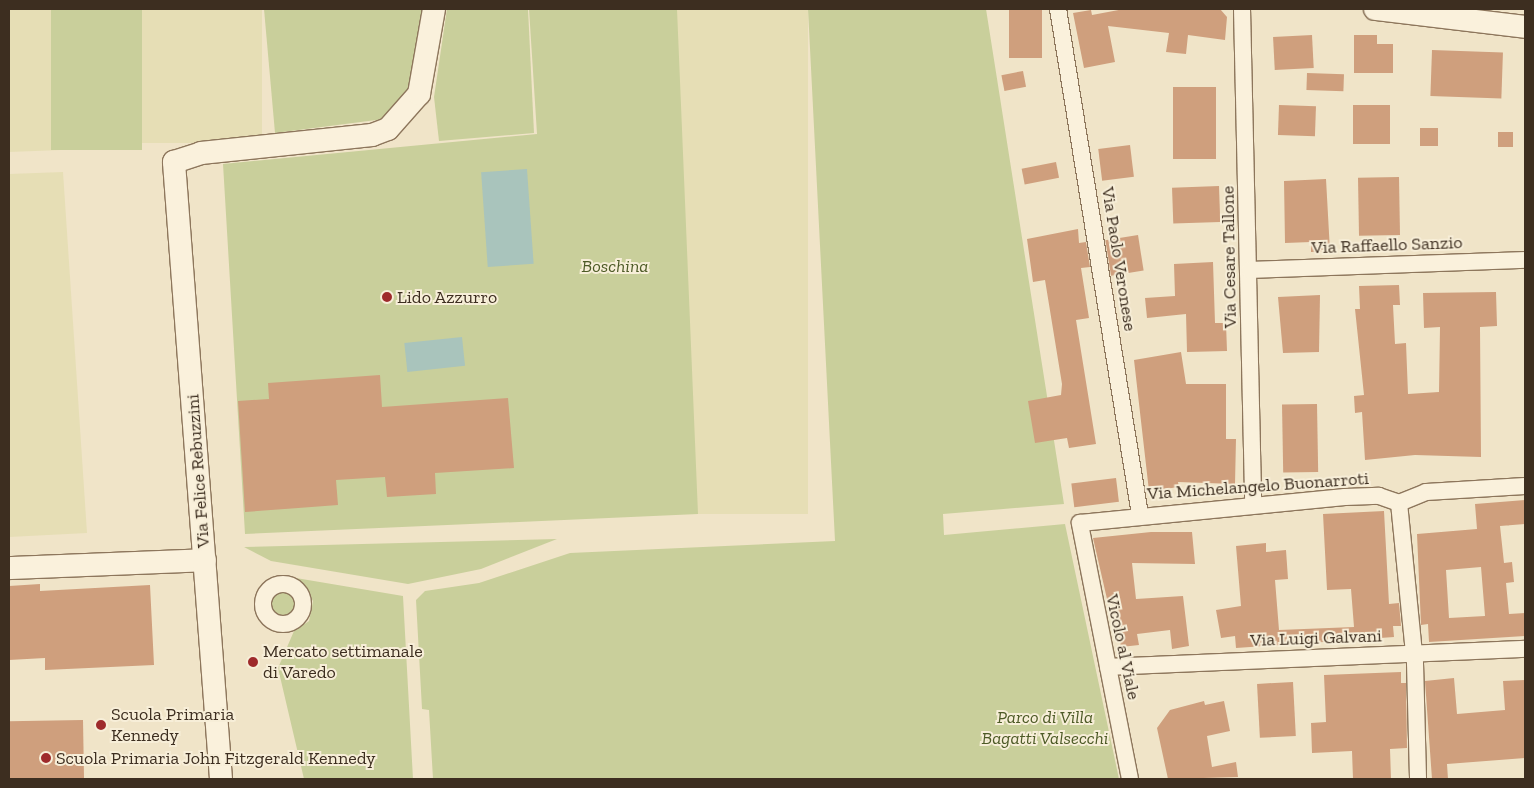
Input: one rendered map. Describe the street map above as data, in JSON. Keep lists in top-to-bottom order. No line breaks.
{"streets":{"street":["Via Raffaello Sanzio","Via Cesare Tallone","Via Paolo Veronese","Via Felice Rebuzzini","Via Michelangelo Buonarroti","Via Luigi Galvani","Vicolo al Viale"]},"crossings":[["Via Raffaello Sanzio","Via Cesare Tallone"],["Via Cesare Tallone","Via Michelangelo Buonarroti"],["Via Paolo Veronese","Via Michelangelo Buonarroti"],["Via Michelangelo Buonarroti","Vicolo al Viale"],["Via Luigi Galvani","Vicolo al Viale"]],"parks":["Boschina","Parco di Villa Bagatti Valsecchi"],"places":["Lido Azzurro","Mercato settimanale di Varedo","Scuola Primaria Kennedy","Scuola Primaria John Fitzgerald Kennedy"]}
